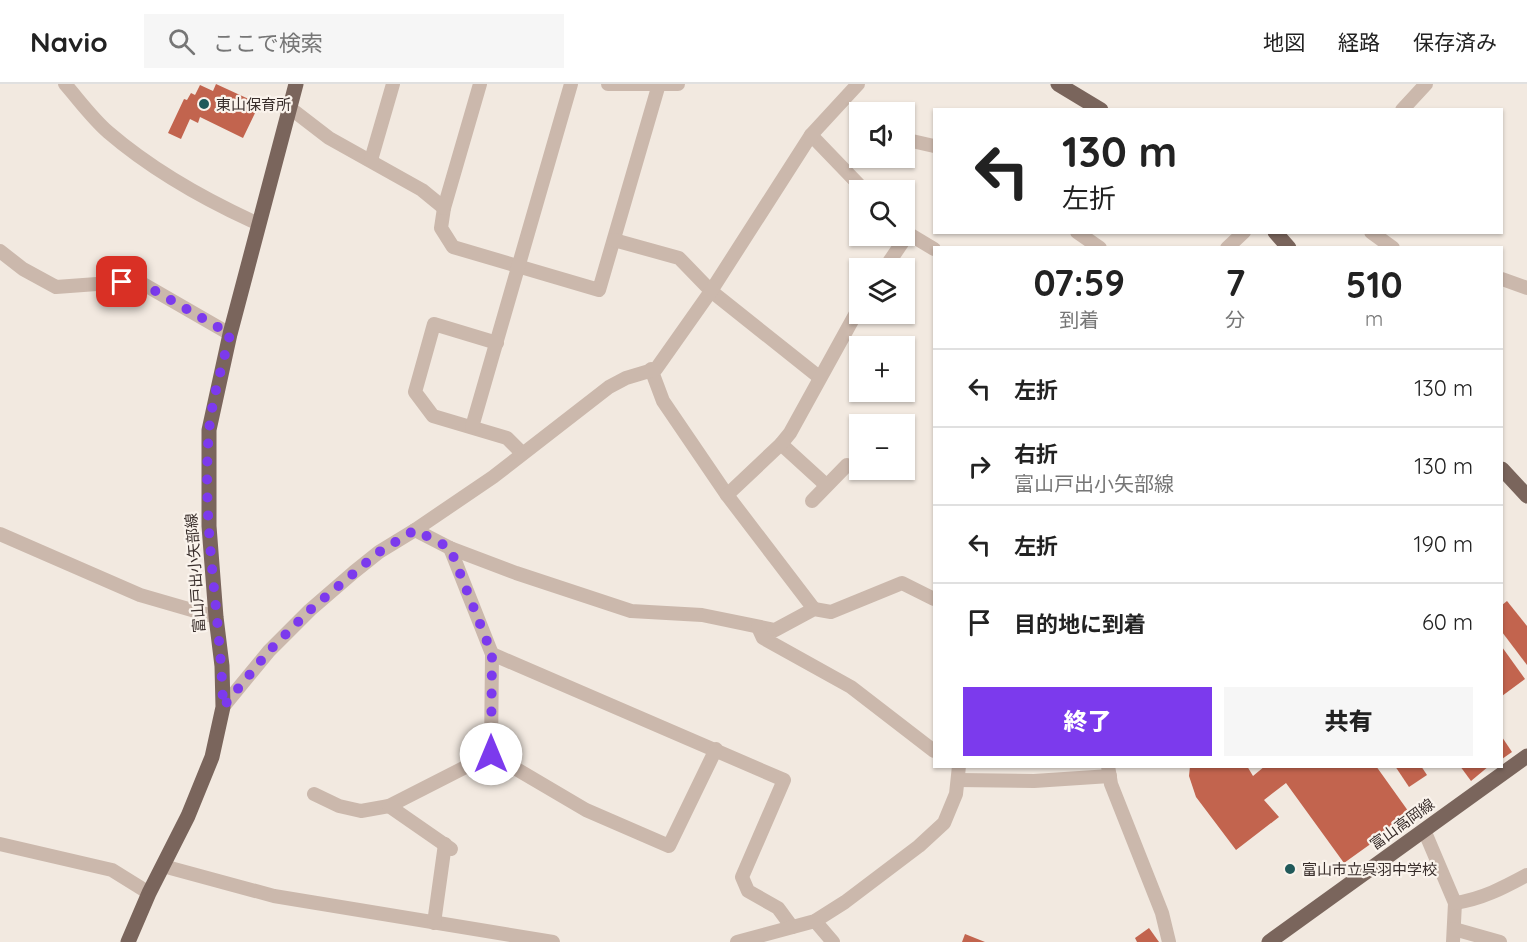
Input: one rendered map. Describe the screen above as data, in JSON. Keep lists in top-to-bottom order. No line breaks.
{"streets":{"main road":["富山戸出小矢部線","富山高岡線"]},"places":["東山保育所","富山市立呉羽中学校"],"page":{"header":"Navio","search":"ここで検索","nav":["地図","経路","保存済み"],"map_buttons":["+","−"],"turn":["130 m","左折"],"eta":["07:59","到着","7","分","510","m"],"list":[{"name":"左折","value":"130 m"},{"name":"右折","note":"富山戸出小矢部線","value":"130 m"},{"name":"左折","value":"190 m"},{"name":"目的地に到着","value":"60 m"}],"buttons":["終了","共有"]}}
